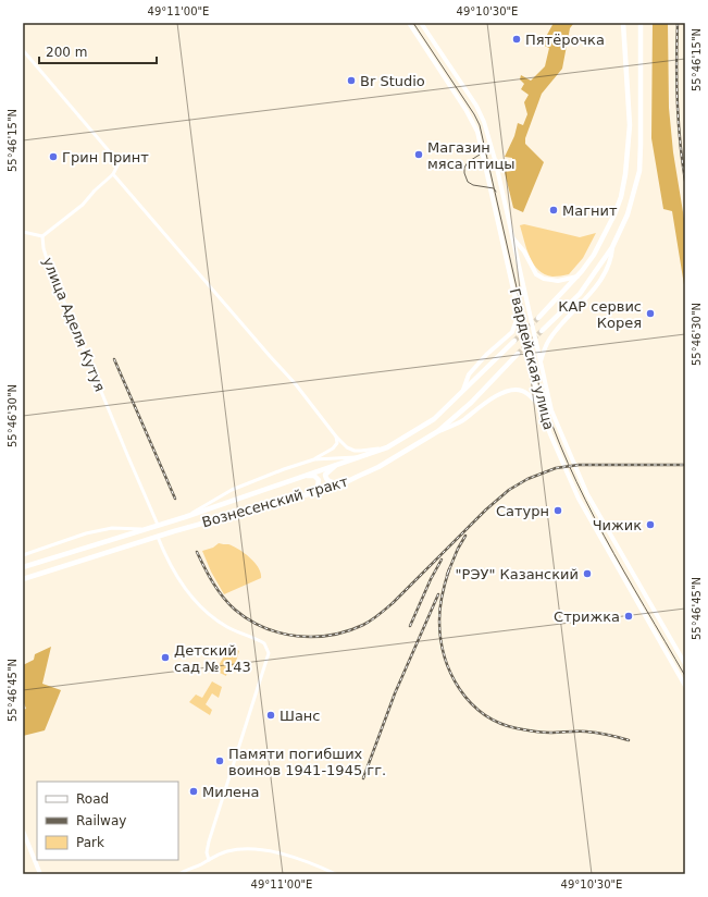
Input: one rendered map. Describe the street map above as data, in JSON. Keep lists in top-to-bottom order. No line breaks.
{"streets":{"main road":["Гвардейская улица","Вознесенский тракт"],"street":["улица Аделя Кутуя"]},"crossings":[["улица Аделя Кутуя","Вознесенский тракт"]],"places":["Пятёрочка","Br Studio","Магазин мяса птицы","Грин Принт","Магнит","КАР сервис Корея","Сатурн","Чижик","\"РЭУ\" Казанский","Стрижка","Детский сад № 143","Шанс","Памяти погибших воинов 1941-1945 гг.","Милена"],"legend":["Road","Railway","Park"],"scale_bar":"200 m","coordinates":["49°11'00\"E","49°10'30\"E","55°46'15\"N","55°46'30\"N","55°46'45\"N"]}
